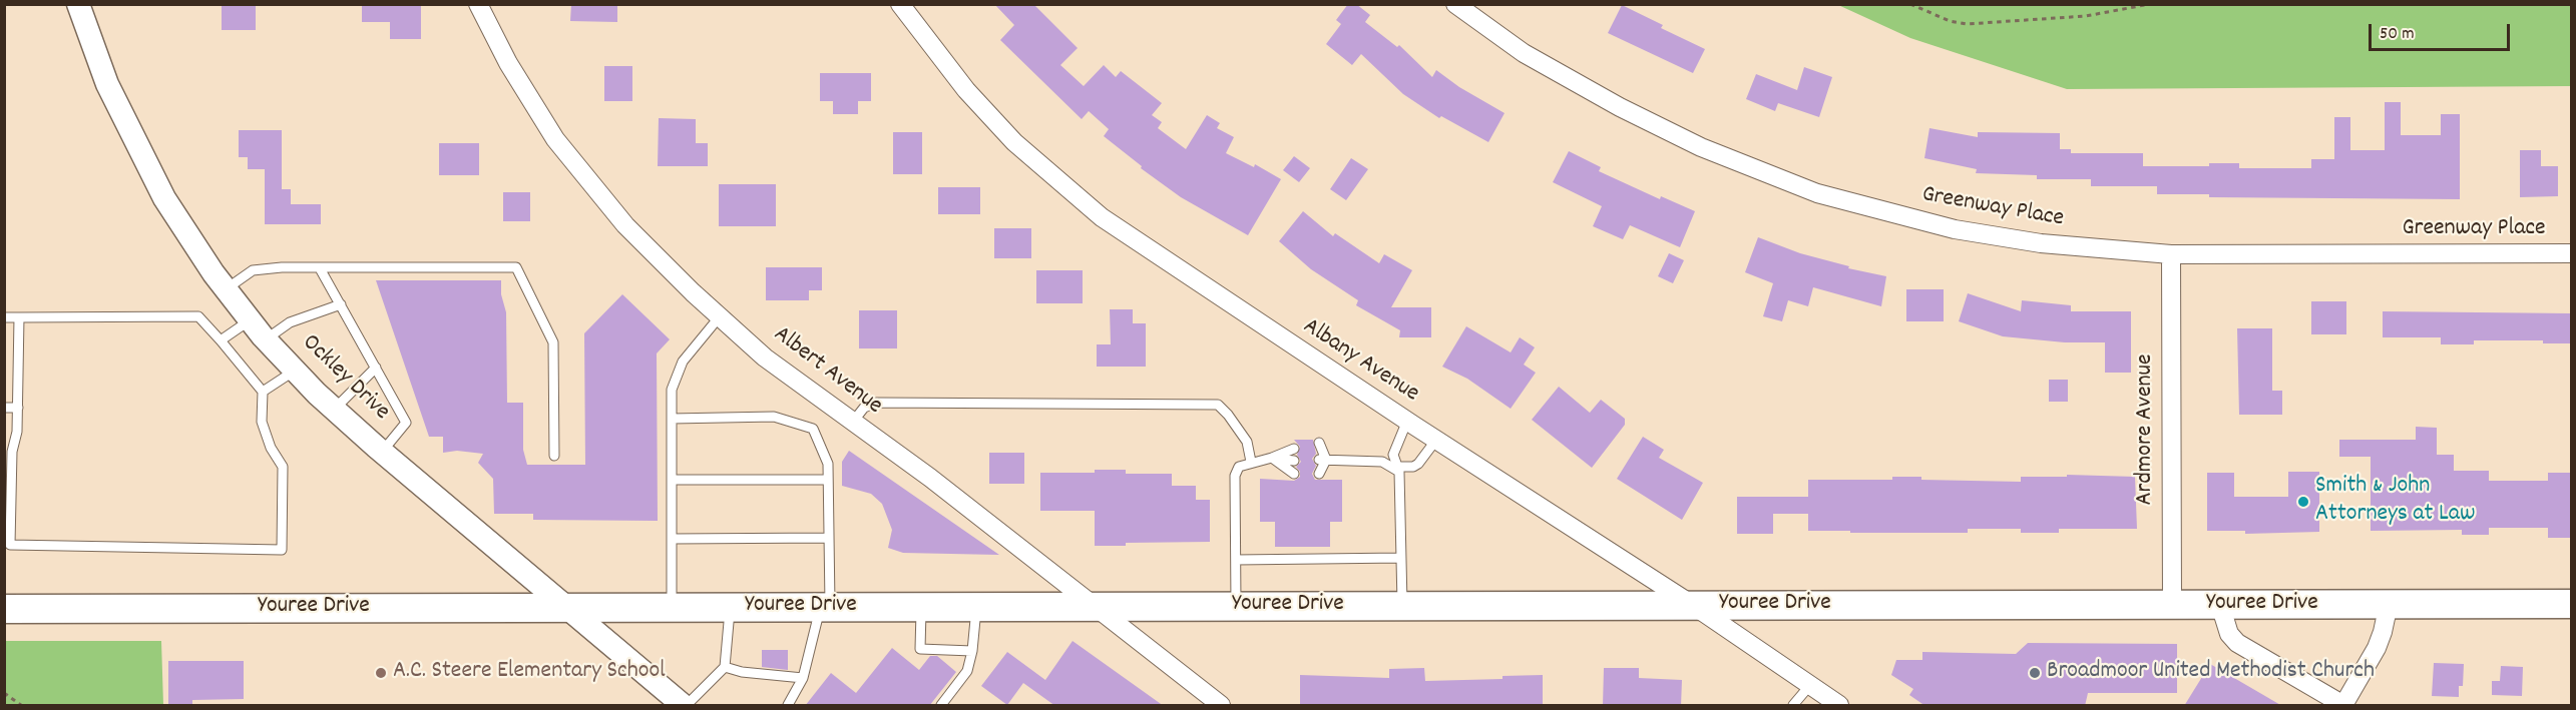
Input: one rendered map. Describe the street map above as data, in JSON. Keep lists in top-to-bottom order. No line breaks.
{"streets":{"main road":["Youree Drive"],"street":["Greenway Place","Albany Avenue","Albert Avenue","Ockley Drive","Ardmore Avenue"]},"crossings":[["Greenway Place","Ardmore Avenue"],["Albany Avenue","Youree Drive"],["Albert Avenue","Youree Drive"],["Ockley Drive","Youree Drive"],["Ardmore Avenue","Youree Drive"]],"places":["Smith & John Attorneys at Law","A.C. Steere Elementary School","Broadmoor United Methodist Church"],"scale_bar":"50 m"}
